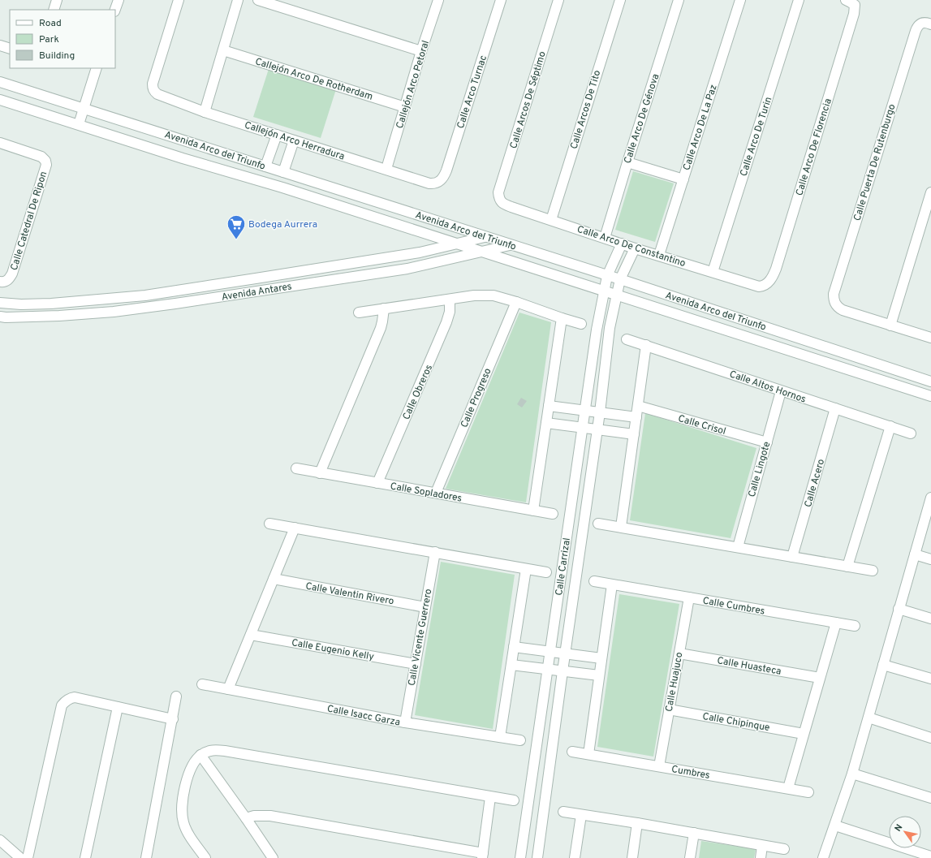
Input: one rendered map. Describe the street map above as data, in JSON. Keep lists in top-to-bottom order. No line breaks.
{"streets":{"street":["Callejón Arco De Rotherdam","Callejón Arco Petoral","Calle Arco Turnac","Calle Arcos De Séptimo","Calle Arcos De Tito","Calle Arco De Génova","Calle Arco De La Paz","Calle Arco De Turin","Callejón Arco Herradura","Calle Arco De Florencia","Avenida Arco del Triunfo","Calle Puerta De Rutenburgo","Calle Catedral De Ripon","Calle Arco De Constantino","Avenida Antares","Calle Altos Hornos","Calle Obreros","Calle Progreso","Calle Crisol","Calle Lingote","Calle Acero","Calle Sopladores","Calle Carrizal","Calle Valentin Rivero","Calle Cumbres","Calle Vicente Guerrero","Calle Eugenio Kelly","Calle Huasteca","Calle Huajuco","Calle Isacc Garza","Calle Chipinque","Cumbres"]},"crossings":[["Callejón Arco De Rotherdam","Callejón Arco Petoral"],["Callejón Arco Petoral","Callejón Arco Herradura"],["Calle Arco Turnac","Callejón Arco Herradura"],["Calle Arcos De Séptimo","Calle Arco De Constantino"],["Calle Arcos De Tito","Calle Arco De Constantino"],["Calle Arco De Génova","Calle Arco De Constantino"],["Calle Arco De La Paz","Calle Arco De Constantino"],["Calle Arco De Turin","Calle Arco De Constantino"],["Calle Arco De Florencia","Calle Arco De Constantino"],["Avenida Arco del Triunfo","Avenida Antares"],["Avenida Arco del Triunfo","Calle Carrizal"],["Calle Arco De Constantino","Calle Carrizal"],["Calle Altos Hornos","Calle Lingote"],["Calle Altos Hornos","Calle Acero"],["Calle Obreros","Calle Sopladores"],["Calle Progreso","Calle Sopladores"],["Calle Crisol","Calle Lingote"],["Calle Valentin Rivero","Calle Vicente Guerrero"],["Calle Cumbres","Calle Huajuco"],["Calle Vicente Guerrero","Calle Eugenio Kelly"],["Calle Vicente Guerrero","Calle Isacc Garza"],["Calle Huasteca","Calle Huajuco"],["Calle Huajuco","Calle Chipinque"],["Calle Huajuco","Cumbres"]],"places":{"supermarket":["Bodega Aurrera"]},"legend":["Road","Park","Building"],"north":"top left"}
